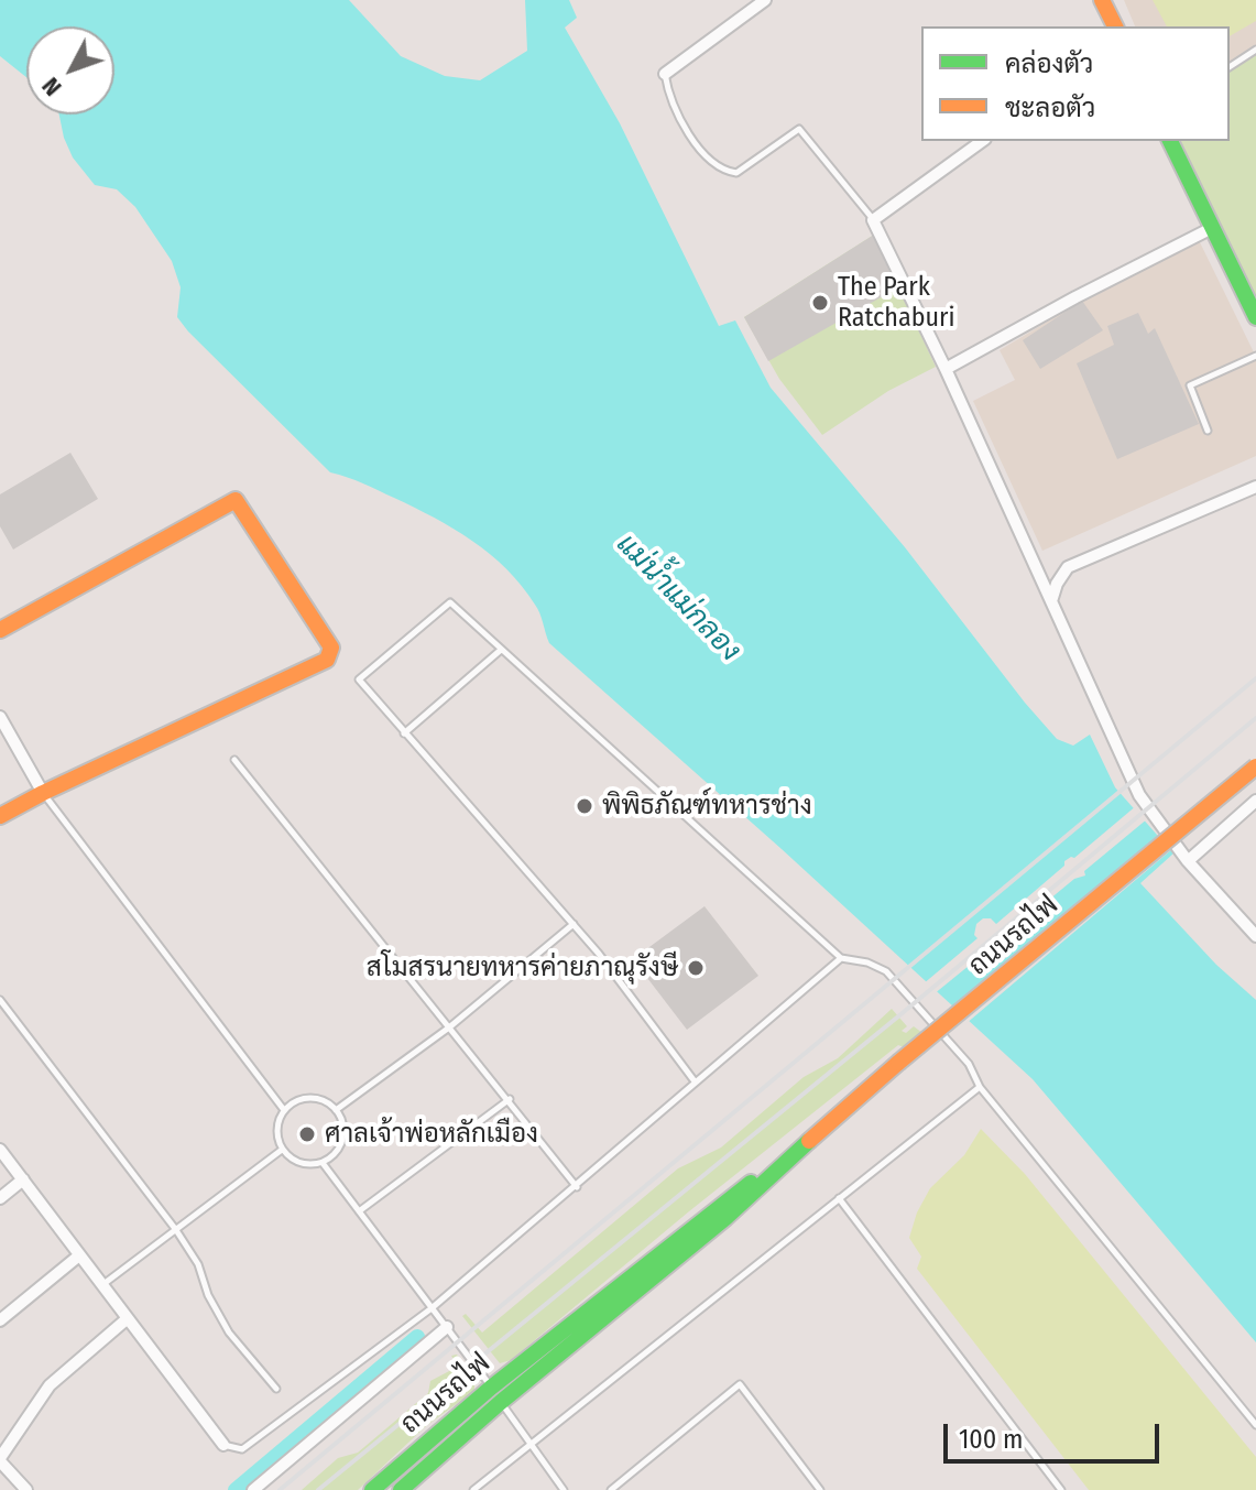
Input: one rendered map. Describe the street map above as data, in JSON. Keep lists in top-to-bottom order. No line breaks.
{"streets":{"main road":["ถนนรถไฟ"]},"water":["แม่น้ำแม่กลอง"],"places":["The Park Ratchaburi","พิพิธภัณฑ์ทหารช่าง","สโมสรนายทหารค่ายภาณุรังษี","ศาลเจ้าพ่อหลักเมือง"],"legend":["คล่องตัว","ชะลอตัว"],"scale_bar":"100 m","north":"bottom left"}
